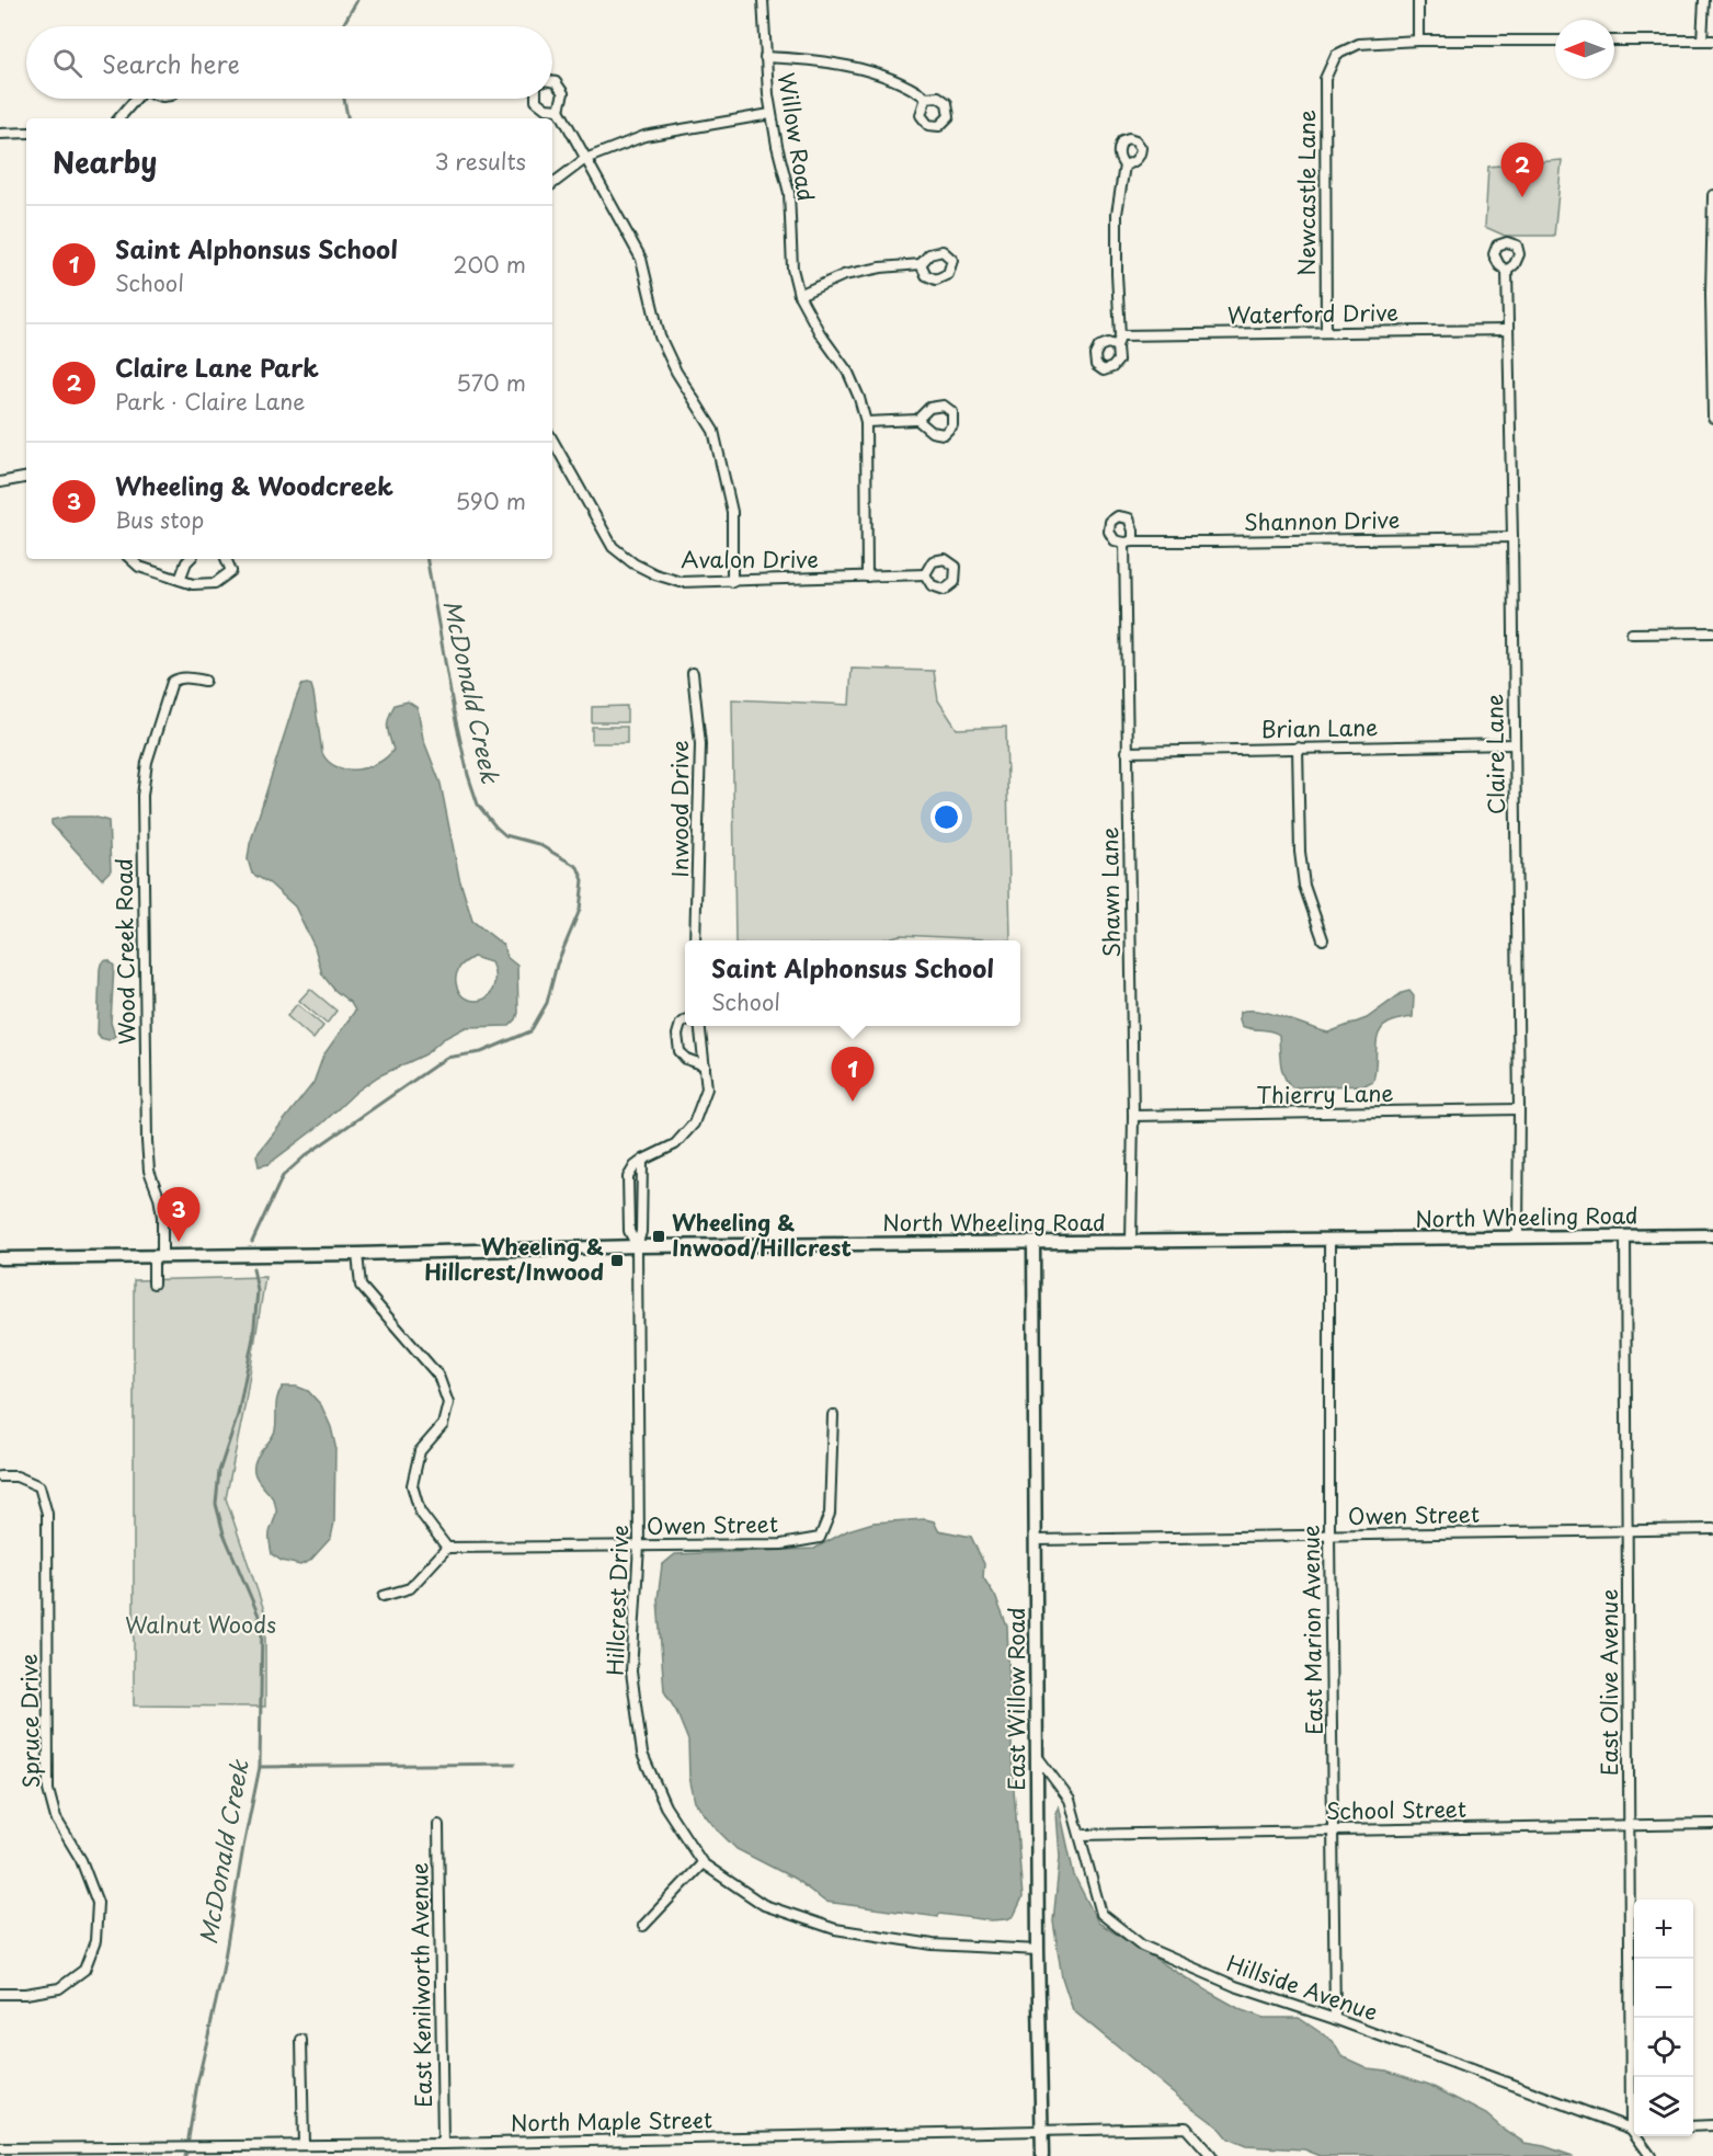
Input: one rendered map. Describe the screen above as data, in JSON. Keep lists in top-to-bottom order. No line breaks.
{"streets":{"main road":["North Wheeling Road","East Willow Road"],"street":["Willow Road","Newcastle Lane","Waterford Drive","Shannon Drive","Avalon Drive","Brian Lane","Claire Lane","Inwood Drive","Shawn Lane","Wood Creek Road","Thierry Lane","Owen Street","Hillcrest Drive","East Marion Avenue","East Olive Avenue","Spruce Drive","School Street","East Kenilworth Avenue","Hillside Avenue","North Maple Street"]},"crossings":[["Willow Road","Avalon Drive"],["Newcastle Lane","Waterford Drive"],["Waterford Drive","Claire Lane"],["Shannon Drive","Claire Lane"],["Shannon Drive","Shawn Lane"],["Brian Lane","Claire Lane"],["Brian Lane","Shawn Lane"],["Claire Lane","Thierry Lane"],["Claire Lane","North Wheeling Road"],["Shawn Lane","Thierry Lane"],["Shawn Lane","North Wheeling Road"],["Wood Creek Road","North Wheeling Road"],["North Wheeling Road","Hillcrest Drive"],["North Wheeling Road","East Marion Avenue"],["North Wheeling Road","East Olive Avenue"],["North Wheeling Road","East Willow Road"],["Owen Street","Hillcrest Drive"],["Owen Street","East Marion Avenue"],["Owen Street","East Olive Avenue"],["Owen Street","East Willow Road"],["Hillcrest Drive","East Willow Road"],["East Marion Avenue","School Street"],["East Marion Avenue","Hillside Avenue"],["East Olive Avenue","School Street"],["East Willow Road","Hillside Avenue"],["East Willow Road","North Maple Street"],["School Street","Hillside Avenue"],["East Kenilworth Avenue","North Maple Street"]],"water":["McDonald Creek"],"parks":["Walnut Woods"],"places":{"transit":["Wheeling & Inwood/Hillcrest","Wheeling & Hillcrest/Inwood"]},"north":"left","page":{"search":"Search here","heading":["Nearby","3 results"],"pins":["2","1","3"],"list":[{"mark":"1","name":"Saint Alphonsus School","note":"School","value":"200 m"},{"mark":"2","name":"Claire Lane Park","note":"Park · Claire Lane","value":"570 m"},{"mark":"3","name":"Wheeling & Woodcreek","note":"Bus stop","value":"590 m"}],"popup":["Saint Alphonsus School","School"],"map_buttons":["+","−"]}}
